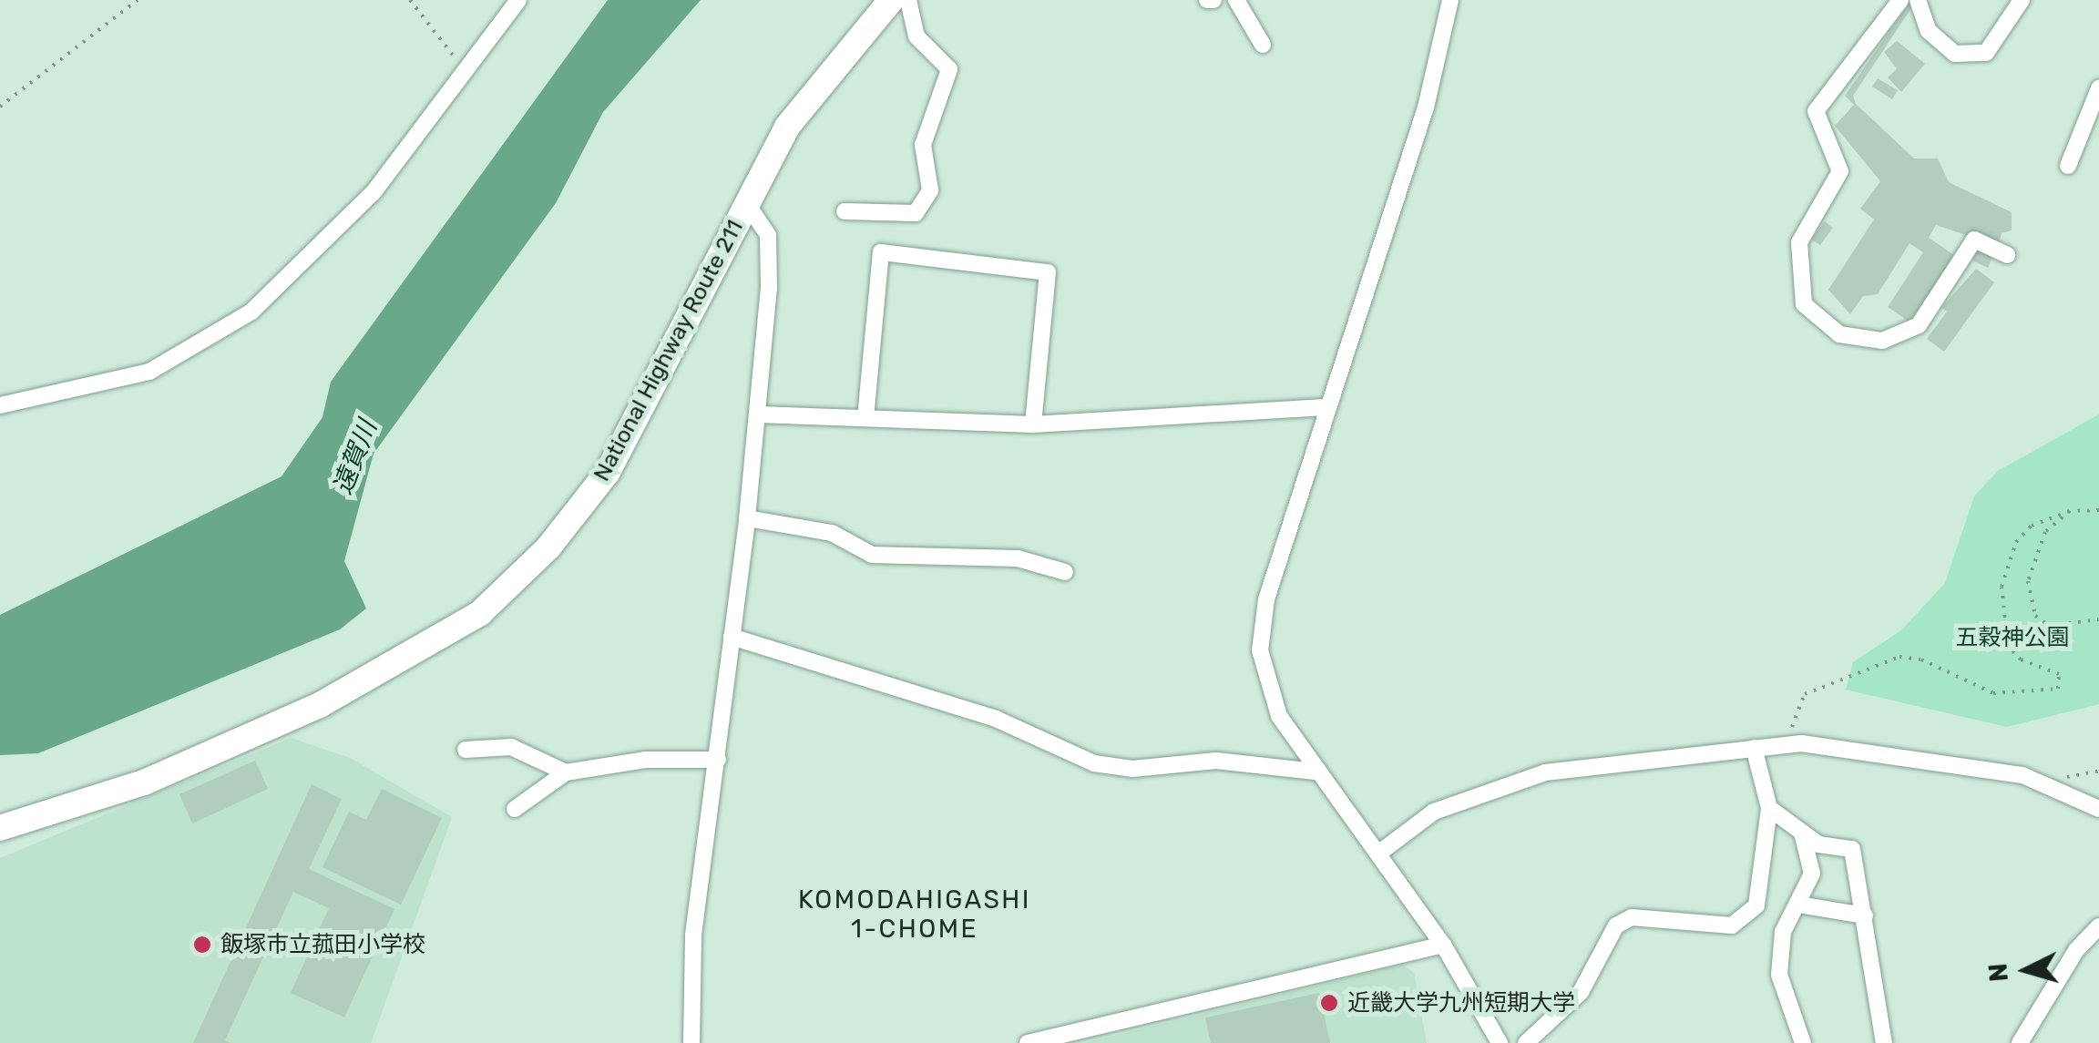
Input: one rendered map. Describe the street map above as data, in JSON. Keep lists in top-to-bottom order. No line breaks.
{"streets":{"highway":["National Highway Route 211"]},"districts":["KOMODAHIGASHI 1-CHOME"],"water":["遠賀川"],"parks":["五穀神公園"],"places":["飯塚市立菰田小学校","近畿大学九州短期大学"],"north":"left"}
